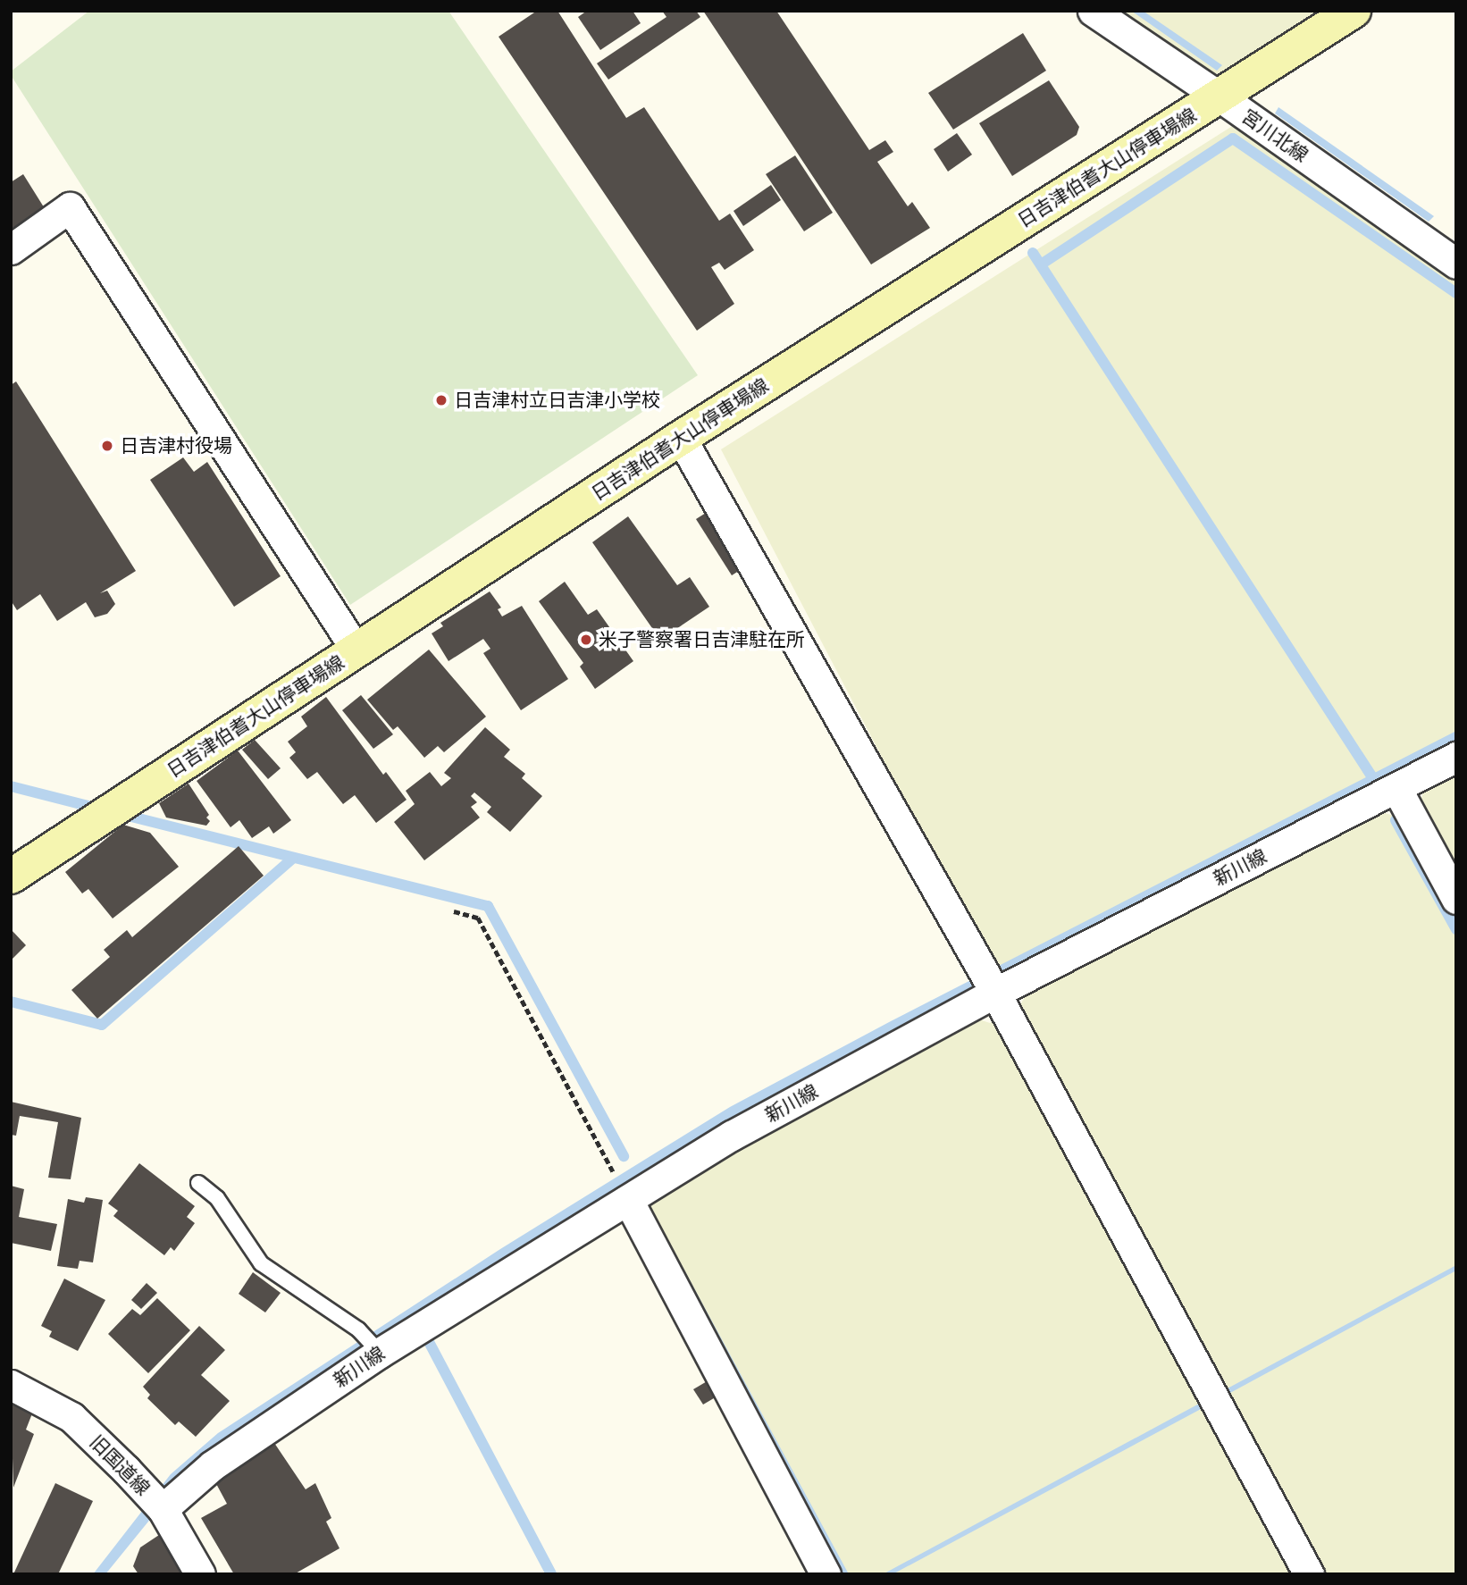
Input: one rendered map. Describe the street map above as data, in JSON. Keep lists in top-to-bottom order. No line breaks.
{"streets":{"main road":["日吉津伯耆大山停車場線"],"street":["宮川北線","新川線","旧国道線"]},"crossings":[["宮川北線","日吉津伯耆大山停車場線"],["新川線","旧国道線"]],"places":["日吉津村立日吉津小学校","日吉津村役場","米子警察署日吉津駐在所"]}
